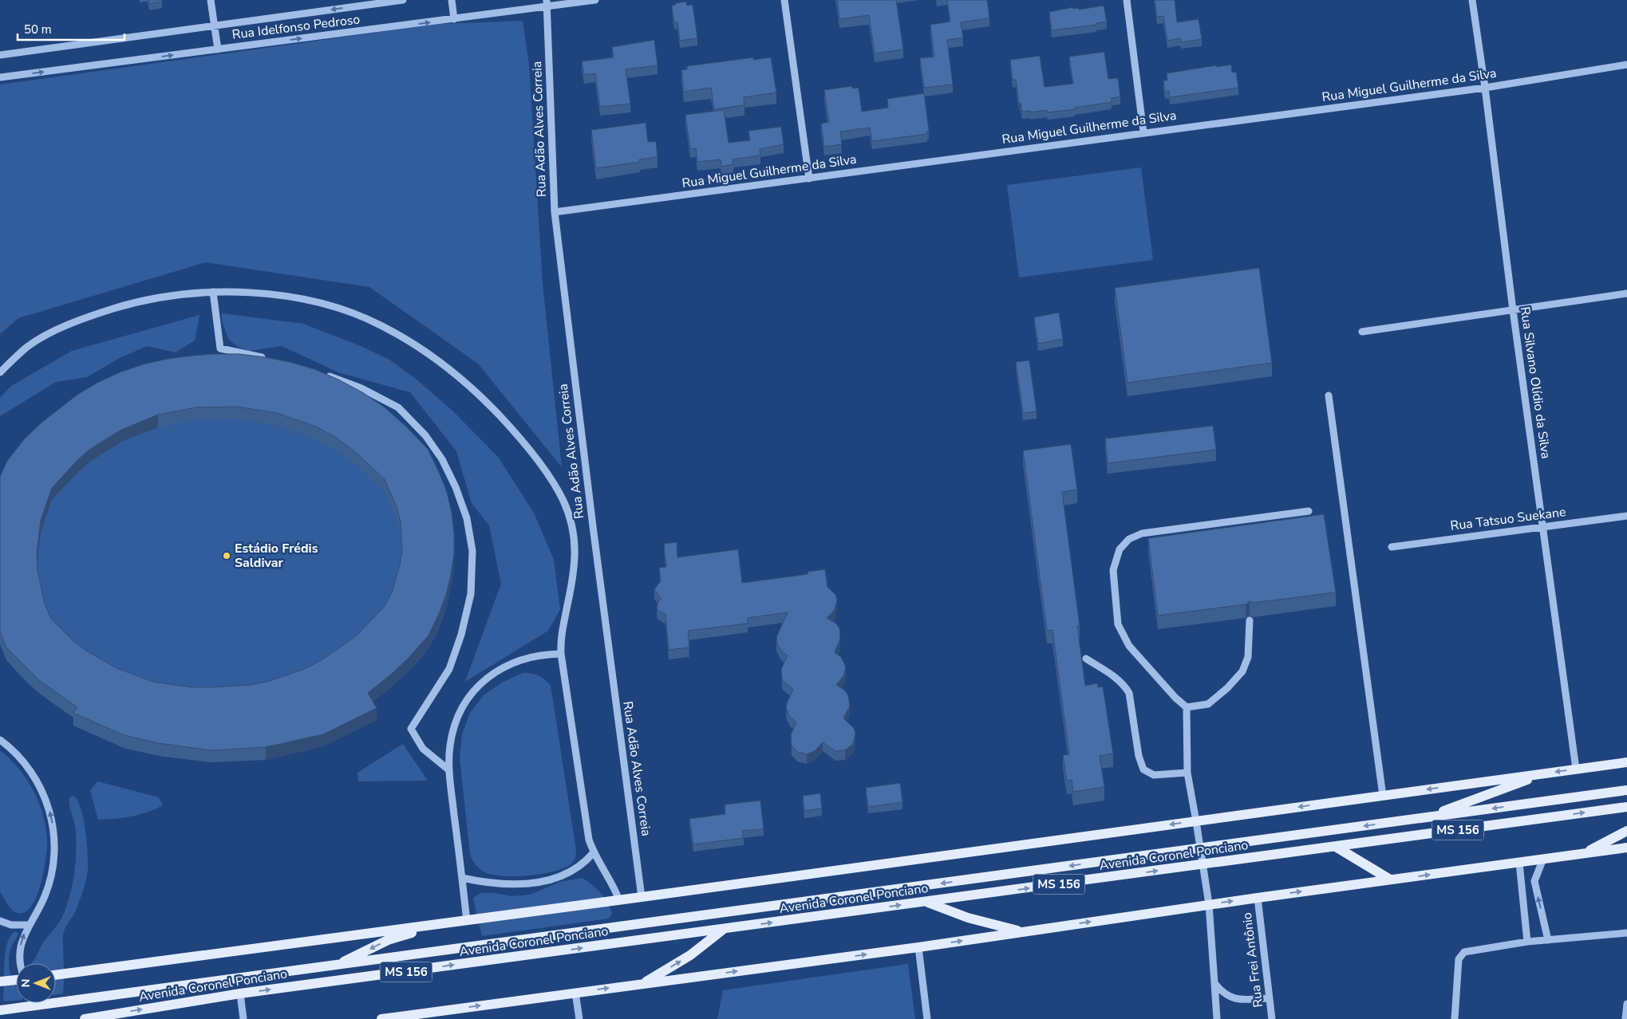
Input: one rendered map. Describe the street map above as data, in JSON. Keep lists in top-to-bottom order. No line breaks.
{"streets":{"main road":["MS 156","Avenida Coronel Ponciano"],"street":["Rua Idelfonso Pedroso","Rua Miguel Guilherme da Silva","Rua Adão Alves Correia","Rua Silvano Olídio da Silva","Rua Tatsuo Suekane","Rua Frei Antônio"]},"crossings":[["Rua Idelfonso Pedroso","Rua Adão Alves Correia"],["Rua Miguel Guilherme da Silva","Rua Adão Alves Correia"],["Rua Miguel Guilherme da Silva","Rua Silvano Olídio da Silva"],["Rua Silvano Olídio da Silva","Rua Tatsuo Suekane"]],"places":["Estádio Frédis Saldivar"],"scale_bar":"50 m","north":"left"}
